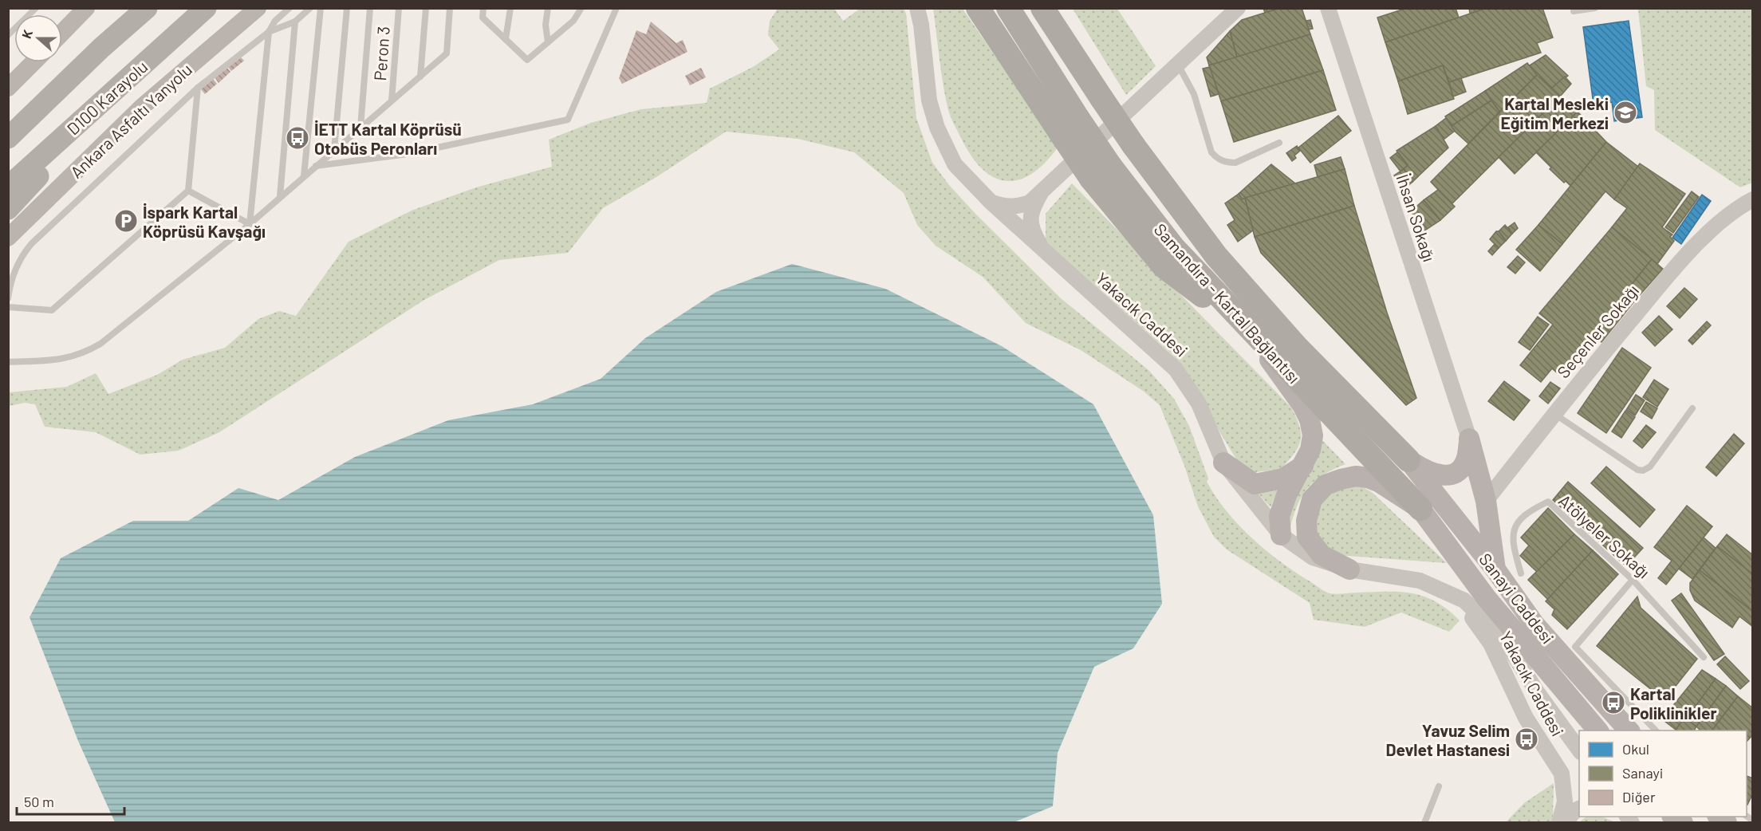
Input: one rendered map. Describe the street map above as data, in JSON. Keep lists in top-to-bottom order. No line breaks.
{"streets":{"highway":["D100 Karayolu","Samandıra - Kartal Bağlantısı"],"main road":["Ankara Asfaltı Yanyolu","Sanayi Caddesi"],"street":["İhsan Sokağı","Yakacık Caddesi","Seçenler Sokağı"],"lane":["Peron 3","Atölyeler Sokağı"]},"crossings":[["Samandıra - Kartal Bağlantısı","Sanayi Caddesi"]],"places":{"school or university":["Kartal Mesleki Eğitim Merkezi"],"bus stop":["İETT Kartal Köprüsü Otobüs Peronları","Kartal Poliklinikler","Yavuz Seli̇m Devlet Hastanesi̇"],"parking":["İspark Kartal Köprüsü Kavşağı"]},"legend":["Okul","Sanayi","Diğer"],"scale_bar":"50 m","north":"left"}
